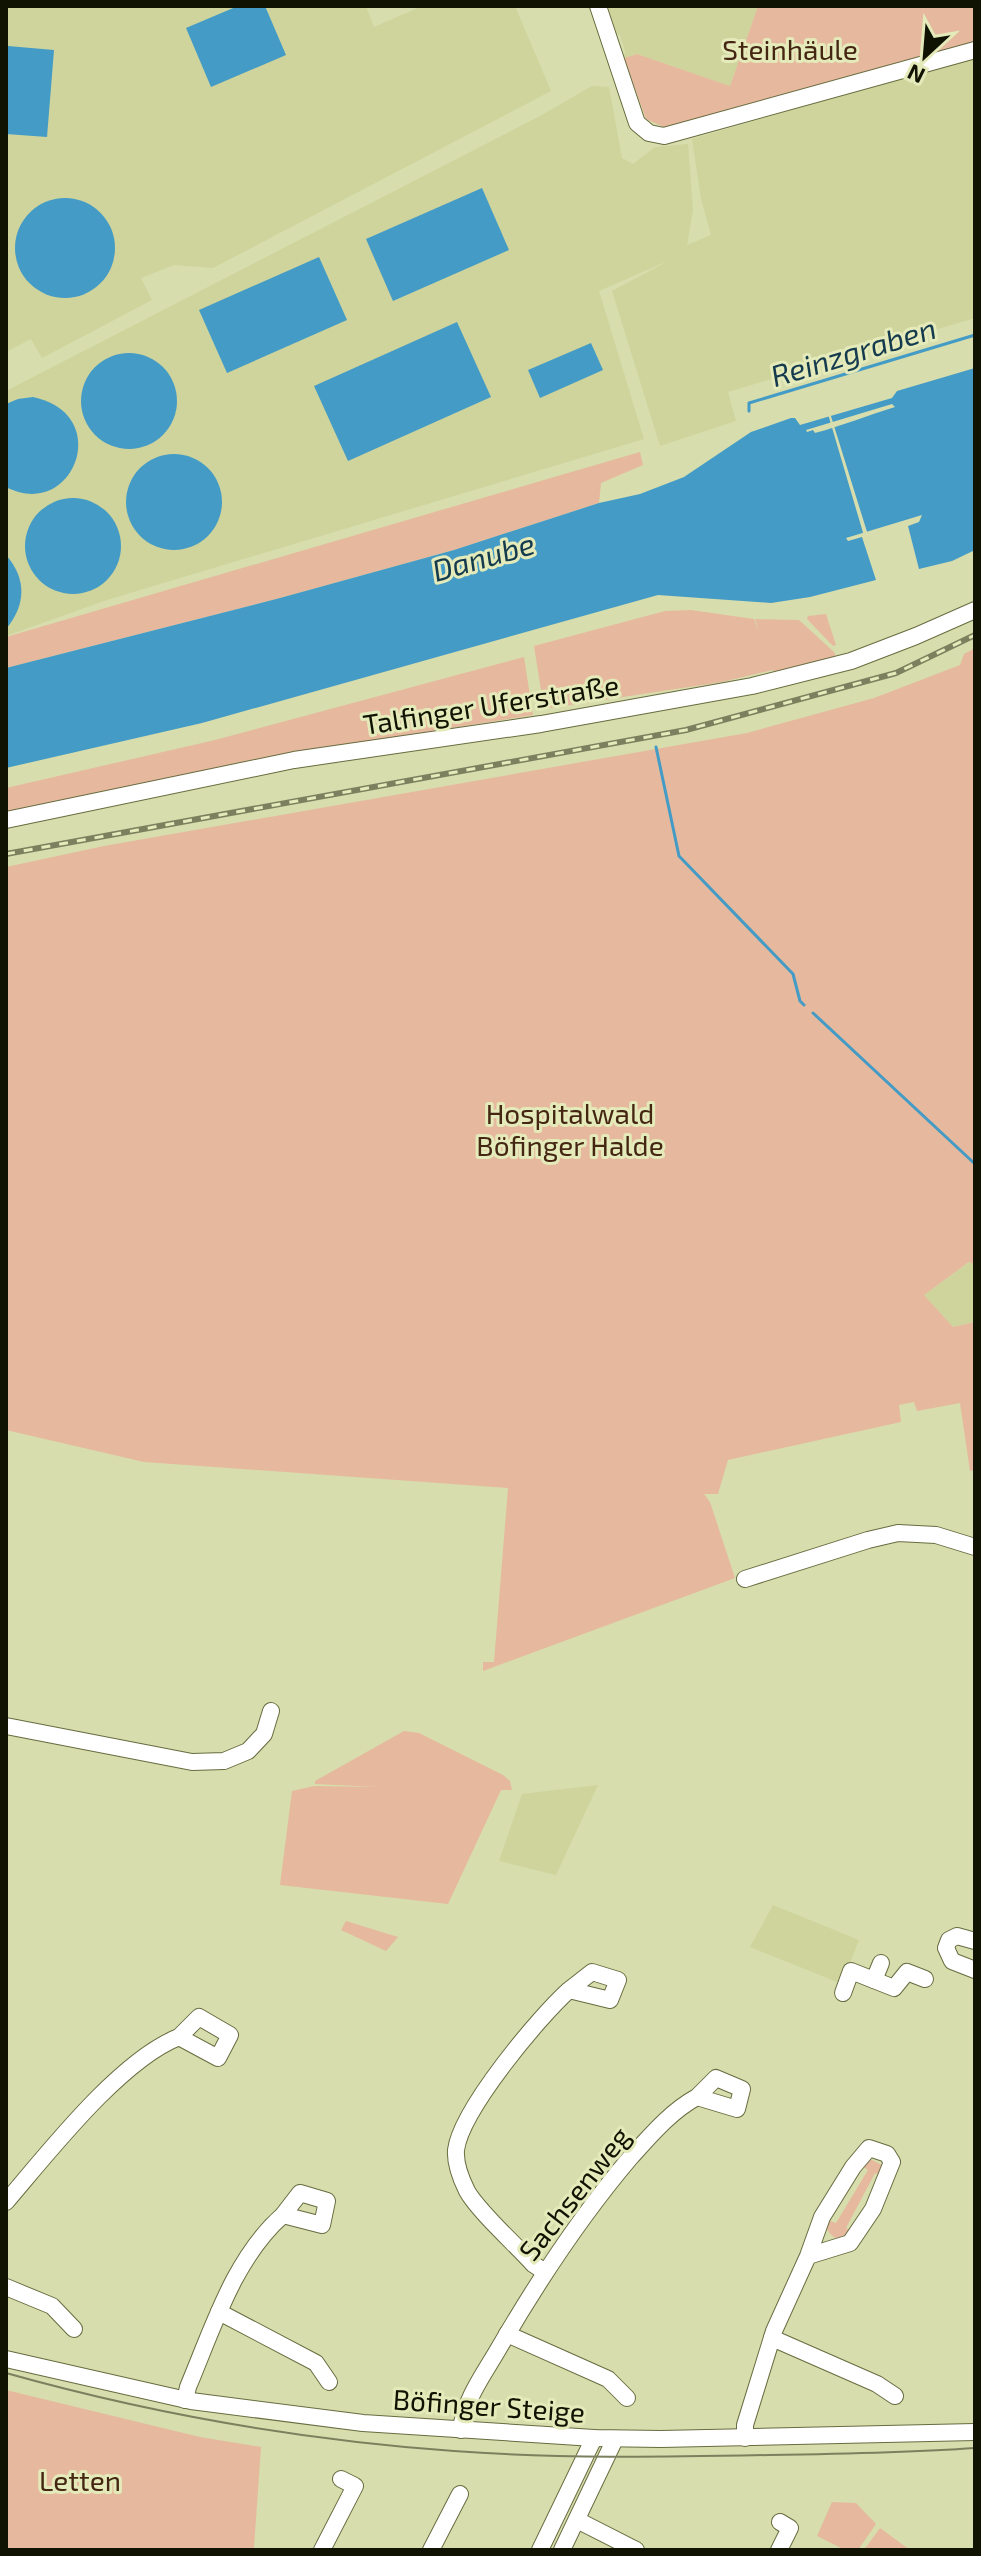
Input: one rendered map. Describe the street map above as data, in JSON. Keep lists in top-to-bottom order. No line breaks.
{"streets":{"street":["Talfinger Uferstraße","Sachsenweg","Böfinger Steige"]},"crossings":[["Sachsenweg","Böfinger Steige"]],"water":["Reinzgraben","Danube"],"parks":["Steinhäule","Hospitalwald Böfinger Halde","Letten"],"north":"bottom left"}
